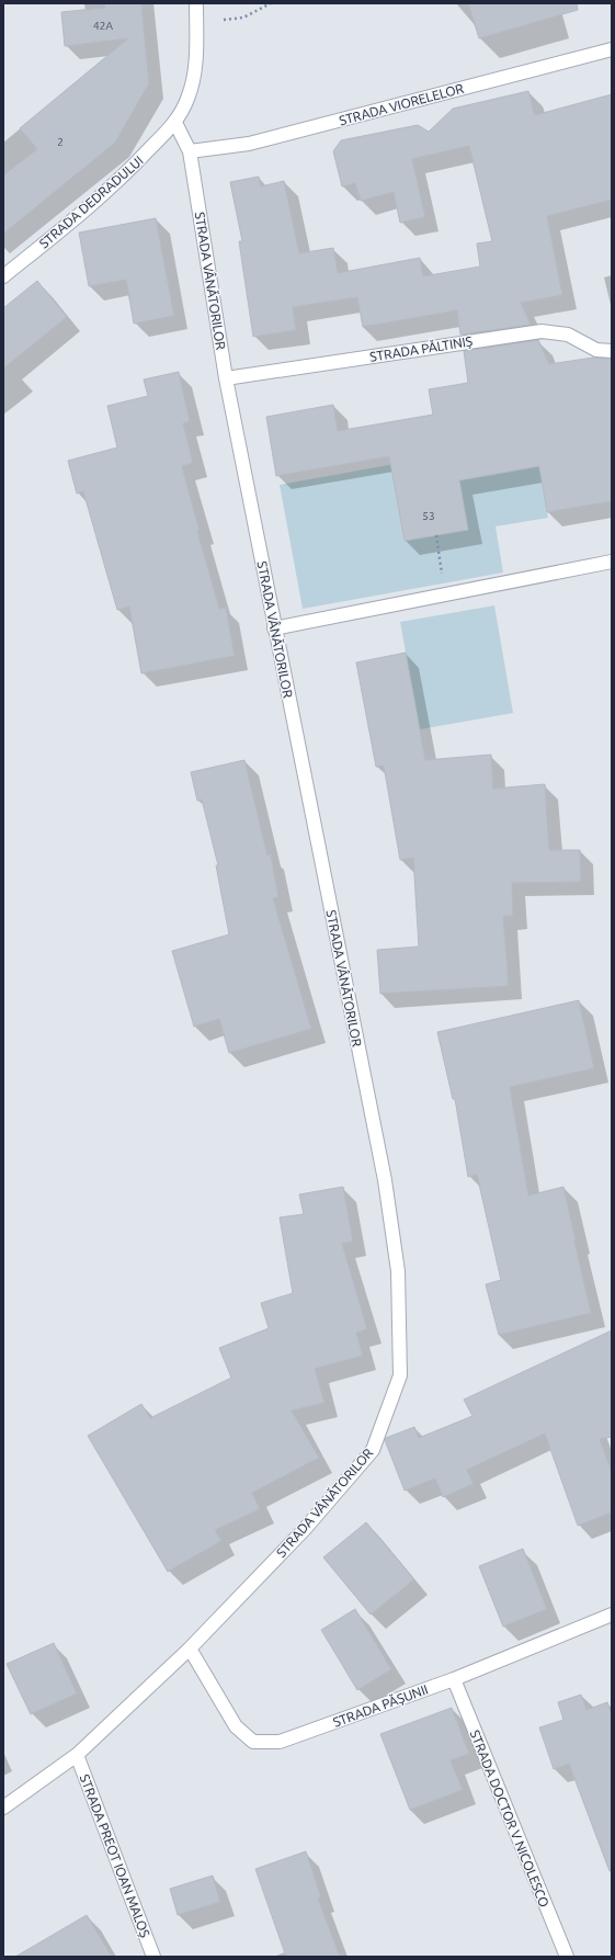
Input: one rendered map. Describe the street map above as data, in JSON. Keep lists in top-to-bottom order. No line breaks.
{"streets":{"street":["STRADA VIORELELOR","STRADA DEDRADULUI","STRADA VÂNĂTORILOR","STRADA PĂLTINIȘ","STRADA PĂȘUNII","STRADA DOCTOR V NICOLESCO","STRADA PREOT IOAN MALOȘ"]},"crossings":[["STRADA VIORELELOR","STRADA VÂNĂTORILOR"],["STRADA DEDRADULUI","STRADA VÂNĂTORILOR"],["STRADA VÂNĂTORILOR","STRADA PĂLTINIȘ"],["STRADA VÂNĂTORILOR","STRADA PĂȘUNII"],["STRADA VÂNĂTORILOR","STRADA PREOT IOAN MALOȘ"],["STRADA PĂȘUNII","STRADA DOCTOR V NICOLESCO"]],"house_numbers":["42A","2","53"]}
